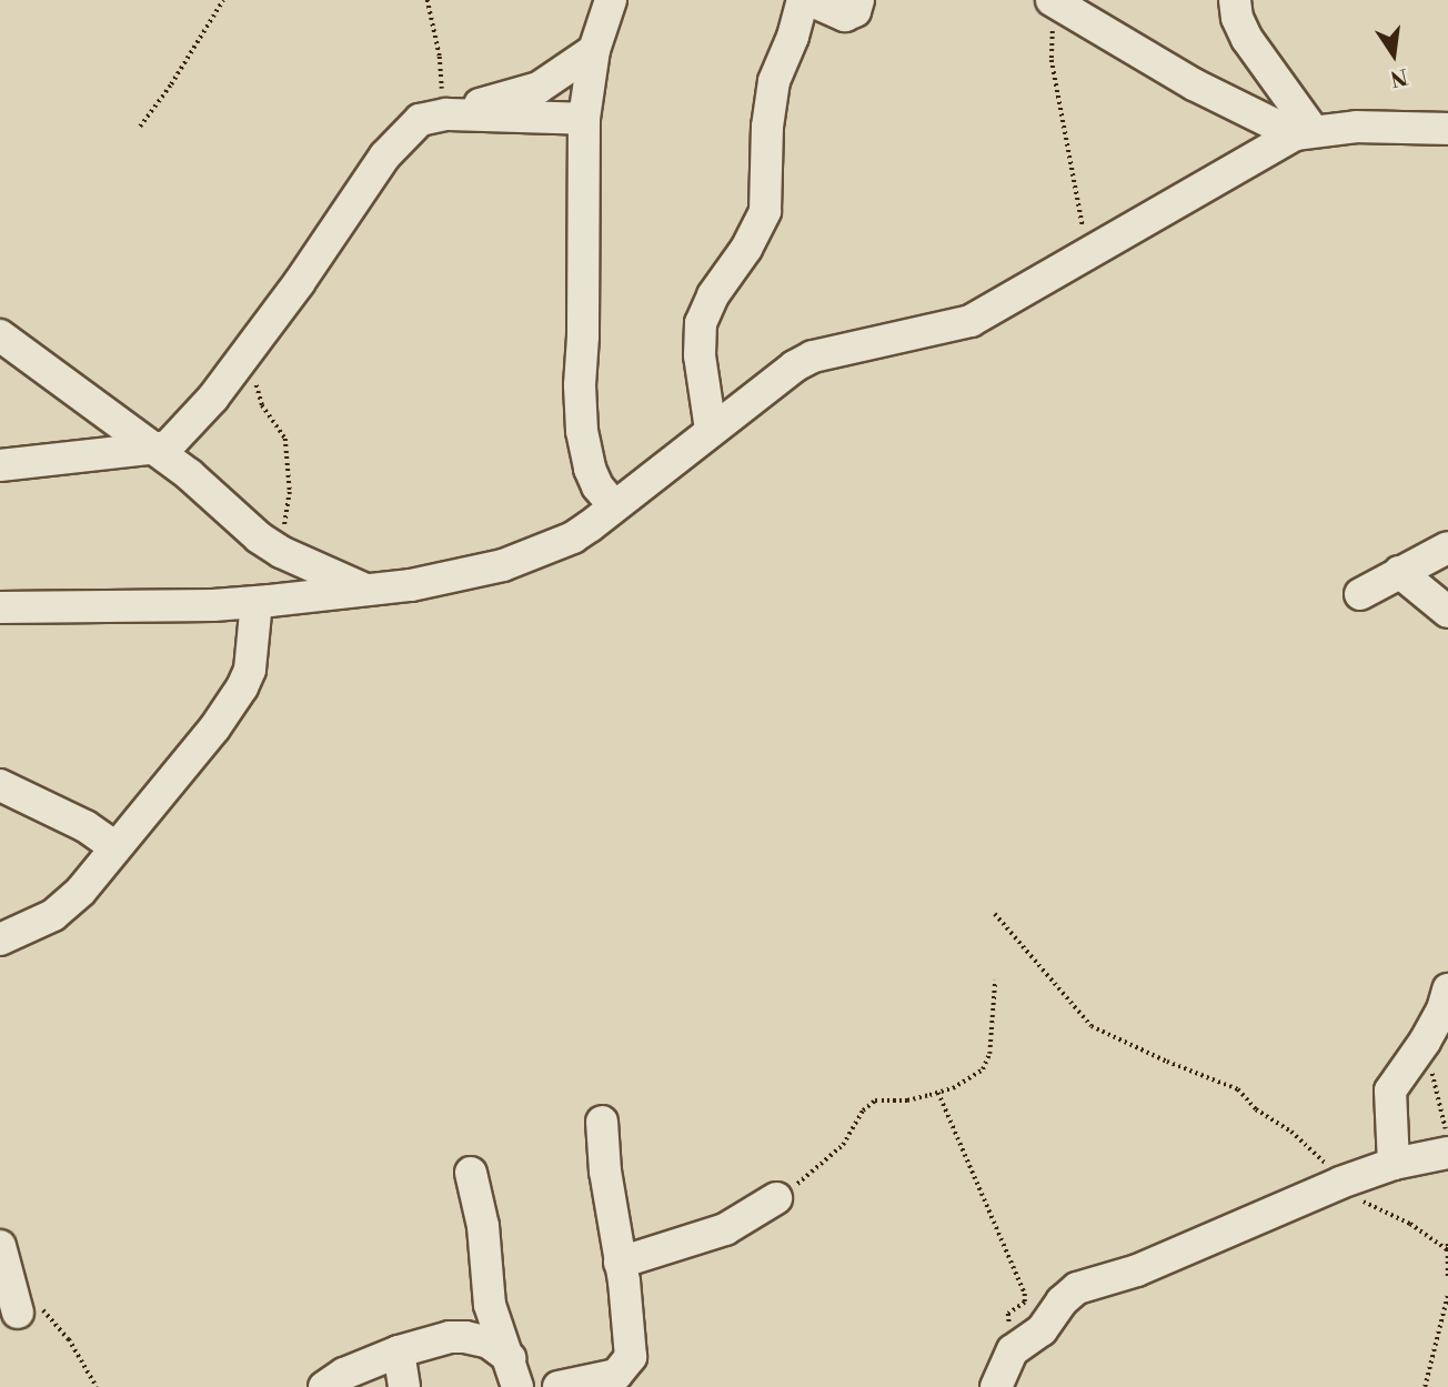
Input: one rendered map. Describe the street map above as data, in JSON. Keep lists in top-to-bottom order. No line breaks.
{"north":"bottom"}
